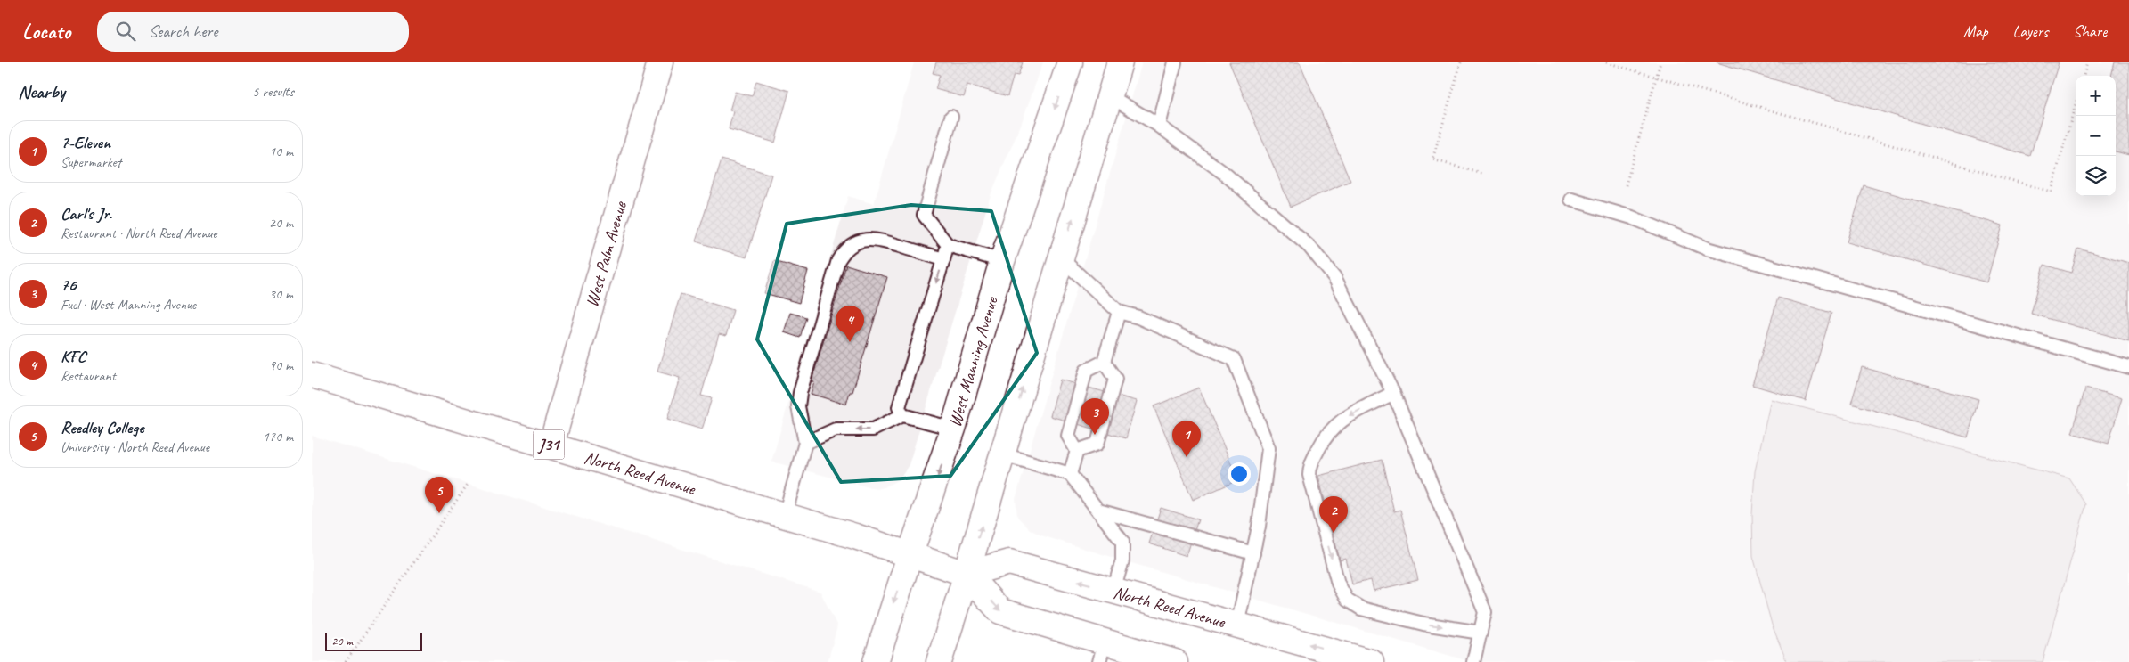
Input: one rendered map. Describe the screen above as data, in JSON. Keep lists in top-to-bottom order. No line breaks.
{"streets":{"main road":["West Palm Avenue","West Manning Avenue","J31","North Reed Avenue"]},"crossings":[["West Palm Avenue","North Reed Avenue"],["West Manning Avenue","North Reed Avenue"]],"scale_bar":"20 m","page":{"header":"Locato","search":"Search here","nav":["Map","Layers","Share"],"heading":["Nearby","5 results"],"map_buttons":["+","−"],"list":[{"mark":"1","name":"7-Eleven","note":"Supermarket","value":"10 m"},{"mark":"2","name":"Carl's Jr.","note":"Restaurant · North Reed Avenue","value":"20 m"},{"mark":"3","name":"76","note":"Fuel · West Manning Avenue","value":"30 m"},{"mark":"4","name":"KFC","note":"Restaurant","value":"90 m"},{"mark":"5","name":"Reedley College","note":"University · North Reed Avenue","value":"170 m"}],"pins":["4","3","1","5","2"],"scale":"20 m"}}
